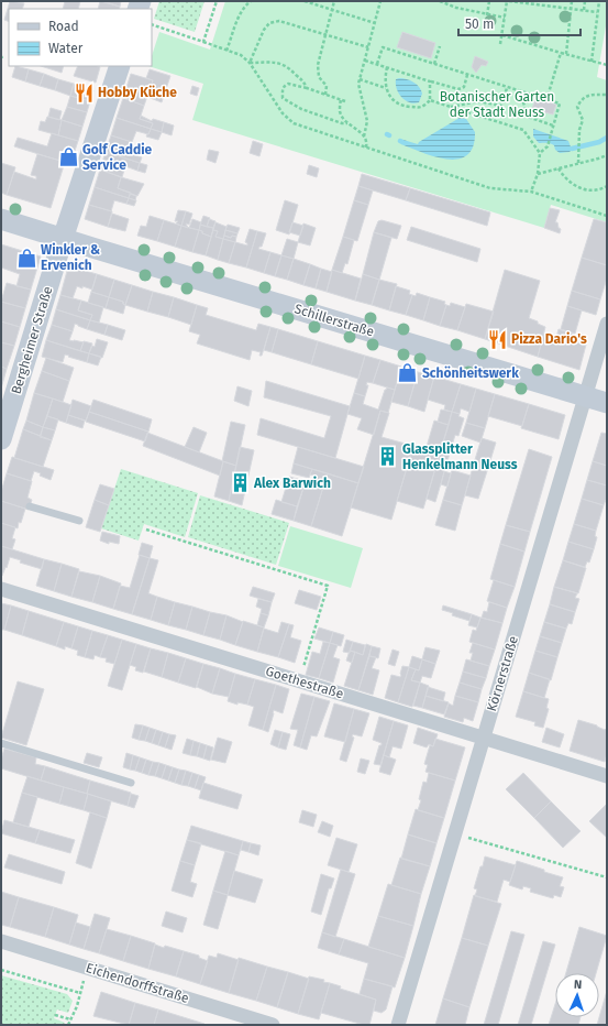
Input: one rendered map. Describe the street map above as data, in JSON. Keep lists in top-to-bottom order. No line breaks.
{"streets":{"street":["Schillerstraße","Bergheimer Straße","Körnerstraße","Goethestraße","Eichendorffstraße"]},"crossings":[["Schillerstraße","Bergheimer Straße"],["Schillerstraße","Körnerstraße"],["Körnerstraße","Goethestraße"]],"parks":["Botanischer Garten der Stadt Neuss"],"places":{"restaurant":["Hobby Küche","Pizza Dario's"],"shop":["Golf Caddie Service","Winkler & Ervenich","Schönheitswerk"],"building":["Glassplitter Henkelmann Neuss","Alex Barwich"]},"legend":["Road","Water"],"scale_bar":"50 m","north":"top"}
